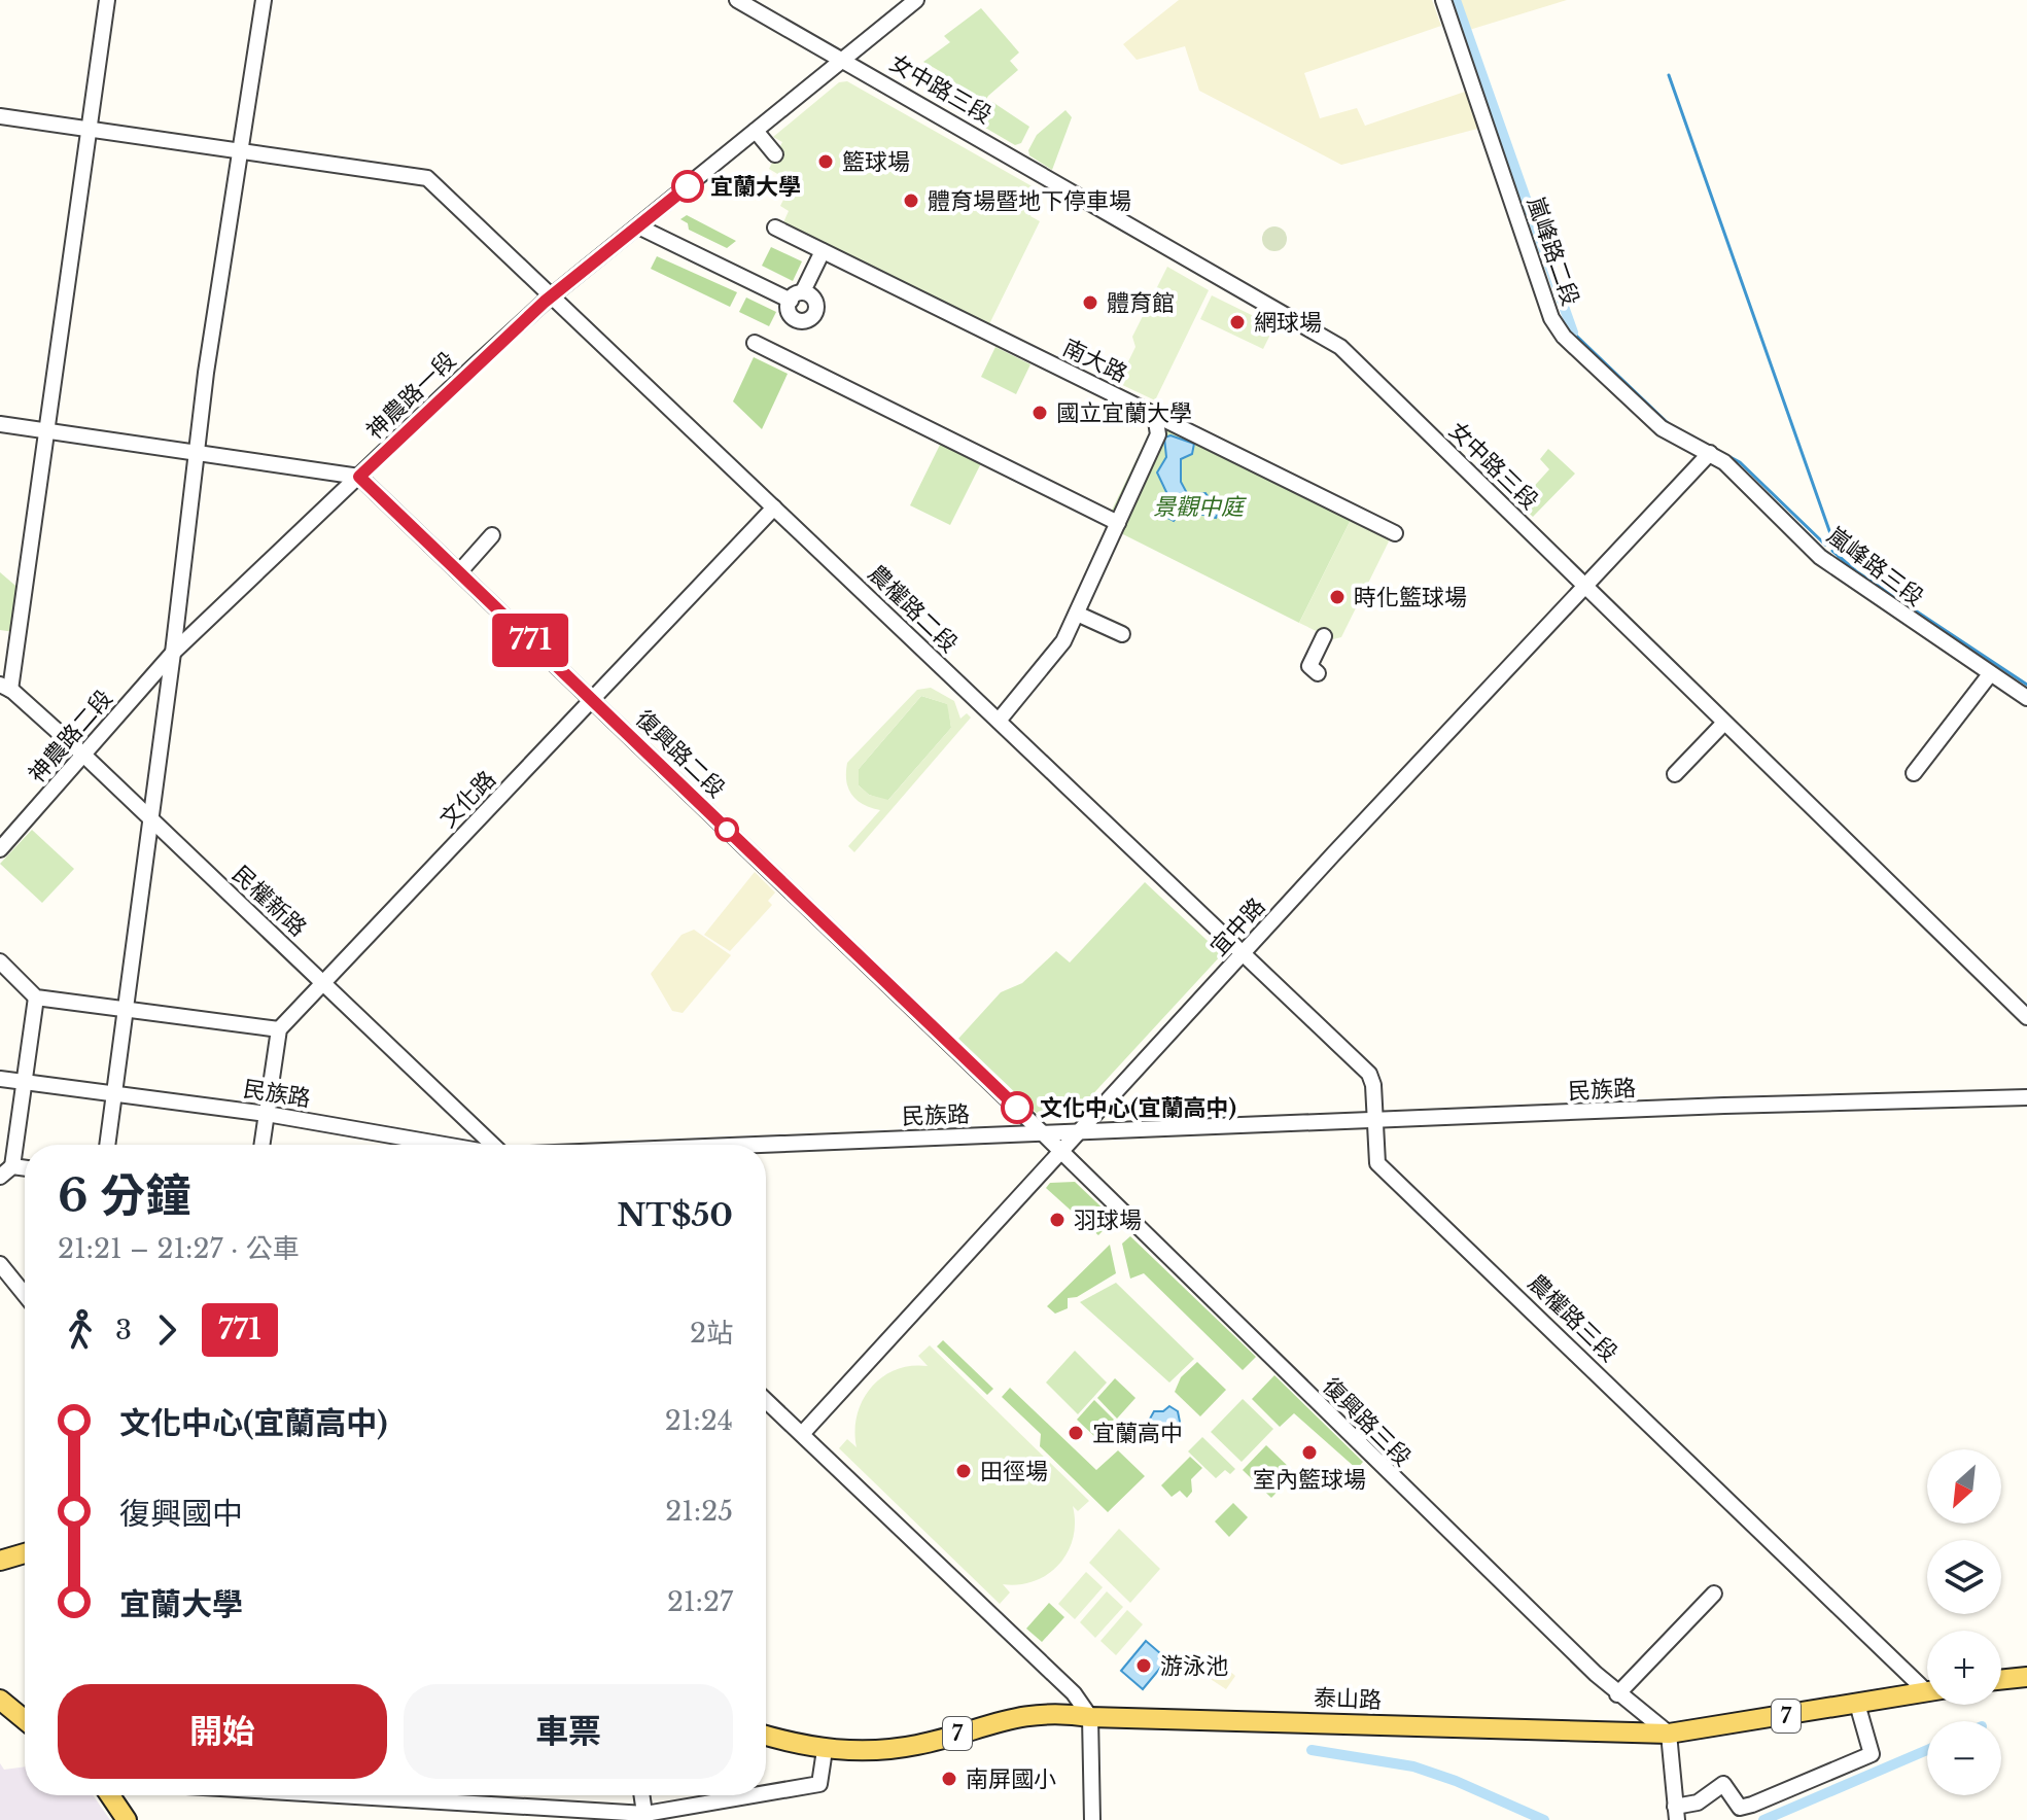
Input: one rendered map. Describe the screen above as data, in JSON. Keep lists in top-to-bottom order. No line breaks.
{"streets":{"main road":["泰山路","7"],"street":["女中路三段","嵐峰路二段","南大路","神農路一段","嵐峰路三段","農權路二段","神農路二段","復興路二段","文化路","民權新路","宜中路","民族路","農權路三段","復興路三段"]},"crossings":[["女中路三段","神農路一段"],["女中路三段","宜中路"],["嵐峰路二段","嵐峰路三段"],["嵐峰路二段","宜中路"],["神農路一段","農權路二段"],["神農路一段","神農路二段"],["神農路一段","復興路二段"],["嵐峰路三段","宜中路"],["農權路二段","文化路"],["農權路二段","宜中路"],["農權路二段","農權路三段"],["神農路二段","民權新路"],["復興路二段","文化路"],["復興路二段","民族路"],["復興路二段","復興路三段"],["文化路","民權新路"],["宜中路","民族路"],["宜中路","農權路三段"],["宜中路","復興路三段"],["民族路","農權路三段"],["民族路","復興路三段"],["復興路三段","泰山路"]],"parks":["景觀中庭"],"places":["籃球場","宜蘭大學","體育場暨地下停車場","體育館","網球場","國立宜蘭大學","時化籃球場","文化中心(宜蘭高中)","羽球場","宜蘭高中","室內籃球場","田徑場","游泳池","南屏國小"],"lines":["bus line 771"],"north":"bottom left","page":{"on_map":"771","heading":["6 分鐘","21:21 – 21:27 · 公車","NT$50"],"legs":["3","771","2站"],"list":[{"name":"文化中心(宜蘭高中)","value":"21:24"},{"name":"復興國中","value":"21:25"},{"name":"宜蘭大學","value":"21:27"}],"map_buttons":["+","−"],"buttons":["開始","車票"]}}
